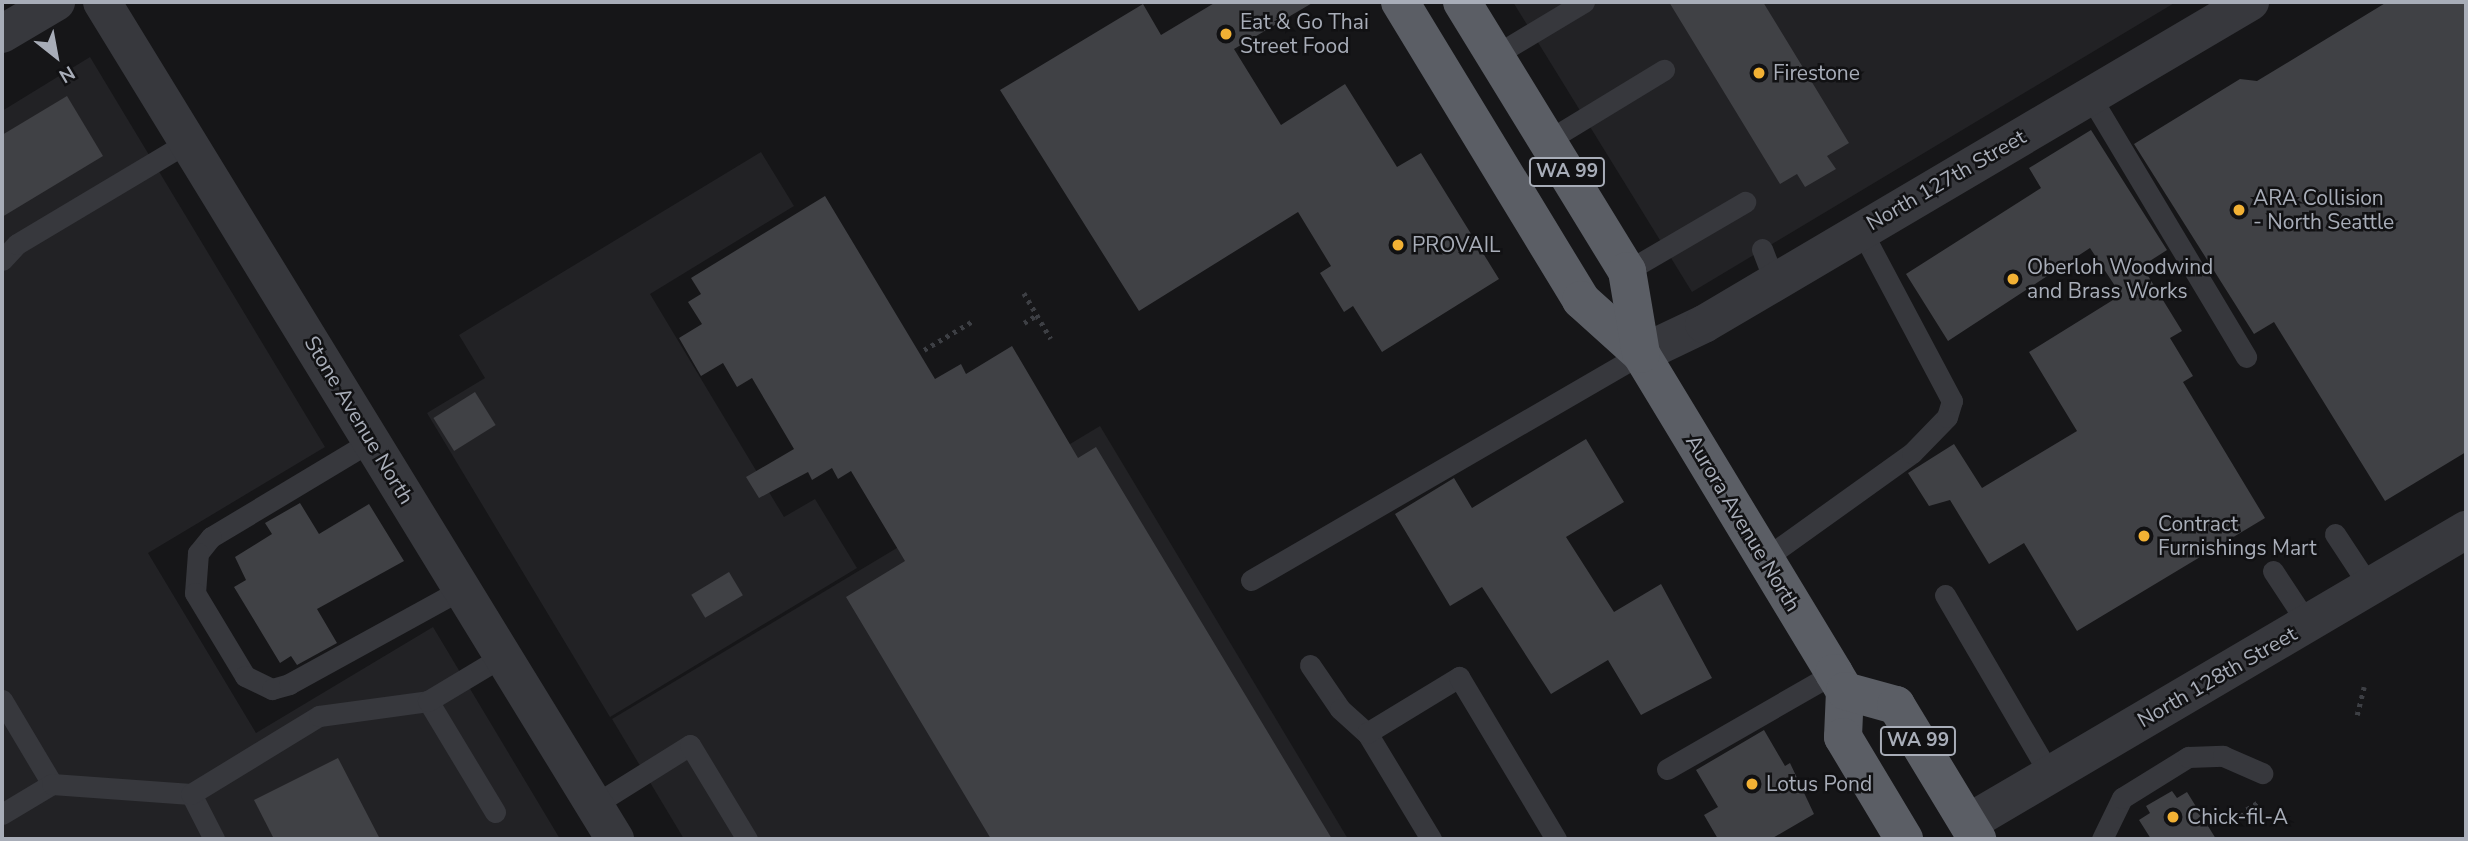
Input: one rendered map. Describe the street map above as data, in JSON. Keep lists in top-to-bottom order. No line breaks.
{"streets":{"highway":["WA 99","Aurora Avenue North"],"street":["North 127th Street","Stone Avenue North","North 128th Street"]},"crossings":[["WA 99","Aurora Avenue North"],["WA 99","North 128th Street"],["North 127th Street","Aurora Avenue North"]],"places":["Eat & Go Thai Street Food","Firestone","ARA Collision - North Seattle","PROVAIL","Oberloh Woodwind and Brass Works","Contract Furnishings Mart","Lotus Pond","Chick-fil-A"],"north":"bottom right"}
